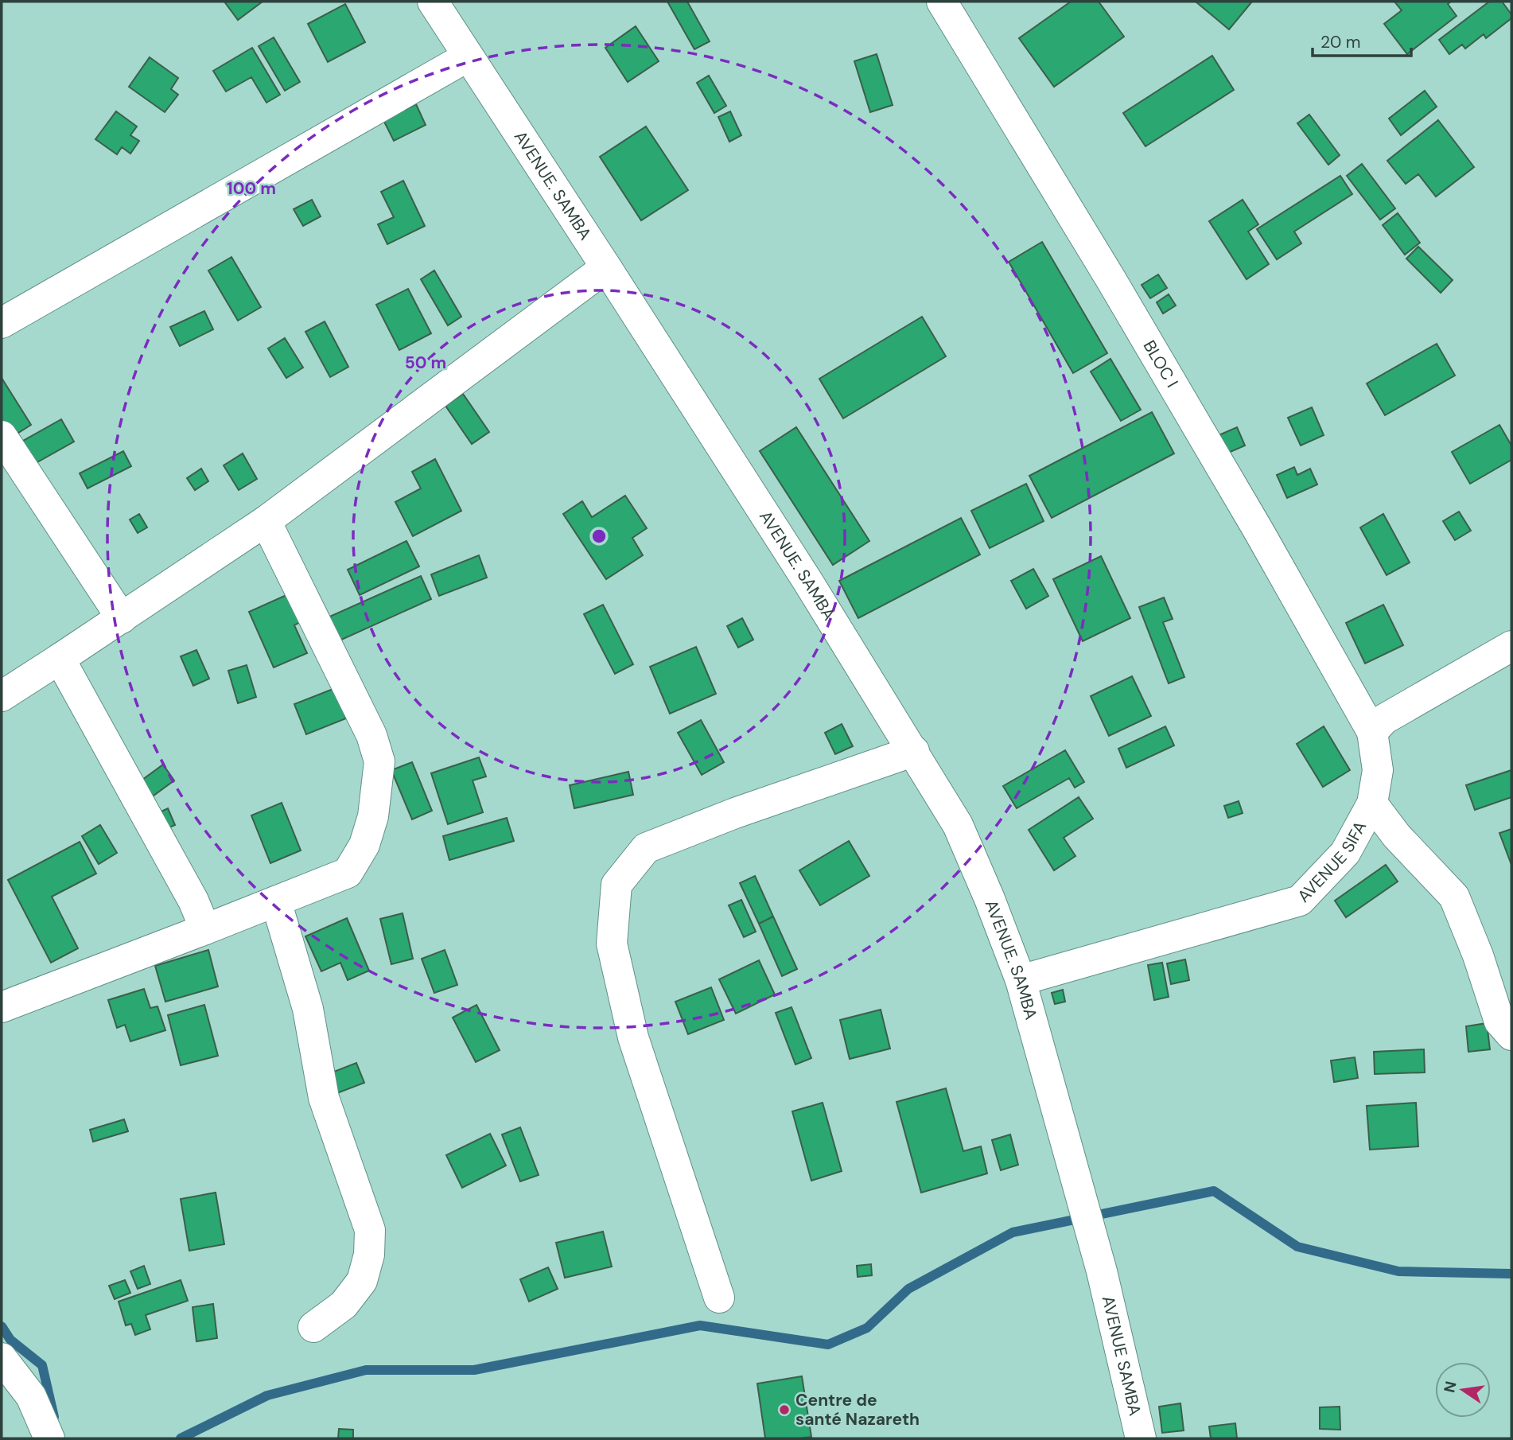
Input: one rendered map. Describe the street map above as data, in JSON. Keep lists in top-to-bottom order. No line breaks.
{"streets":{"street":["AVENUE. SAMBA","BLOC I","AVENUE SIFA","AVENUE SAMBA"]},"crossings":[["AVENUE. SAMBA","AVENUE SIFA"],["AVENUE. SAMBA","AVENUE SAMBA"],["BLOC I","AVENUE SIFA"]],"places":["Centre de santé Nazareth"],"scale_bar":"20 m","north":"left","rings":["100 m","50 m"]}
